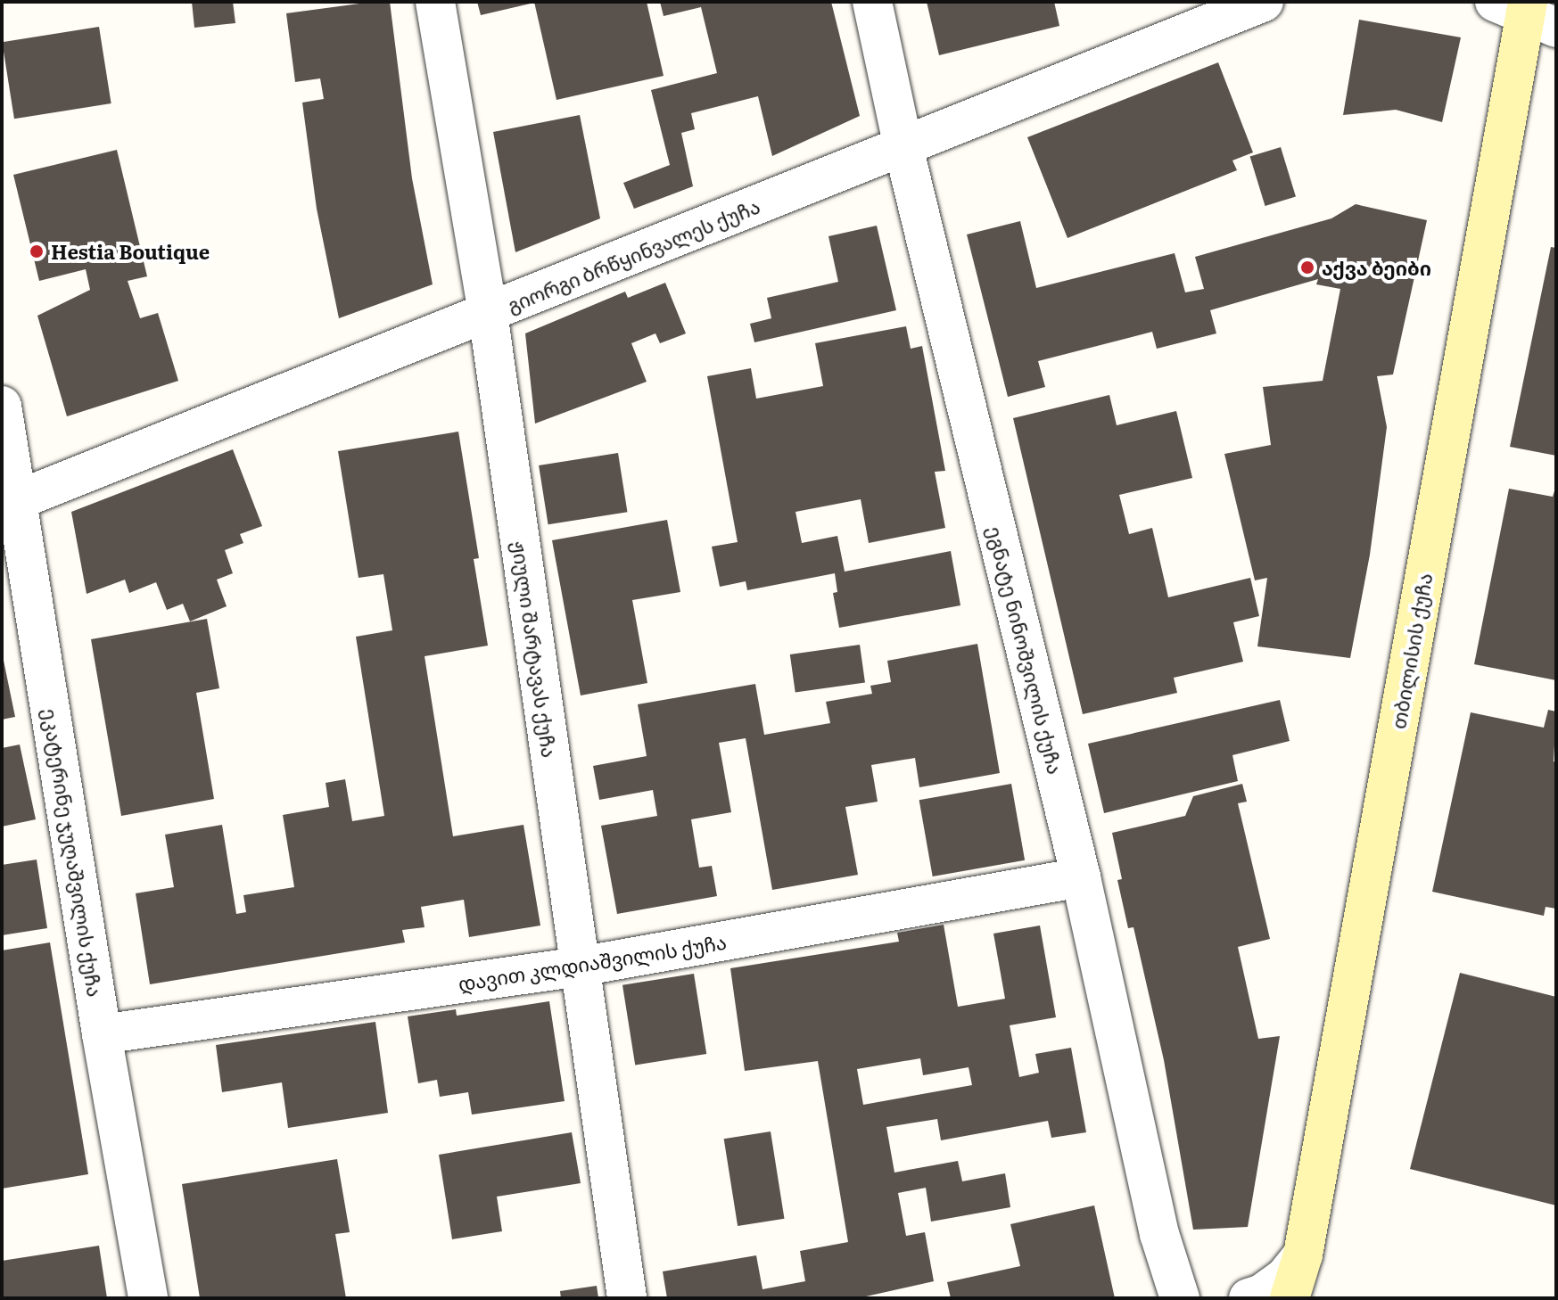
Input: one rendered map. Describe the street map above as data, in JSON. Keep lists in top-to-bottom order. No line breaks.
{"streets":{"main road":["თბილისის ქუჩა"],"street":["გიორგი ბრწყინვალეს ქუჩა","ჟიული შარტავას ქუჩა","ეგნატე ნინოშვილის ქუჩა","ეკატერინე ჯუღაშვილის ქუჩა","დავით კლდიაშვილის ქუჩა"]},"crossings":[["გიორგი ბრწყინვალეს ქუჩა","ჟიული შარტავას ქუჩა"],["გიორგი ბრწყინვალეს ქუჩა","ეგნატე ნინოშვილის ქუჩა"],["გიორგი ბრწყინვალეს ქუჩა","ეკატერინე ჯუღაშვილის ქუჩა"],["ჟიული შარტავას ქუჩა","დავით კლდიაშვილის ქუჩა"],["ეგნატე ნინოშვილის ქუჩა","დავით კლდიაშვილის ქუჩა"],["ეკატერინე ჯუღაშვილის ქუჩა","დავით კლდიაშვილის ქუჩა"]],"places":["Hestia Boutique","აქვა ბეიბი"]}
